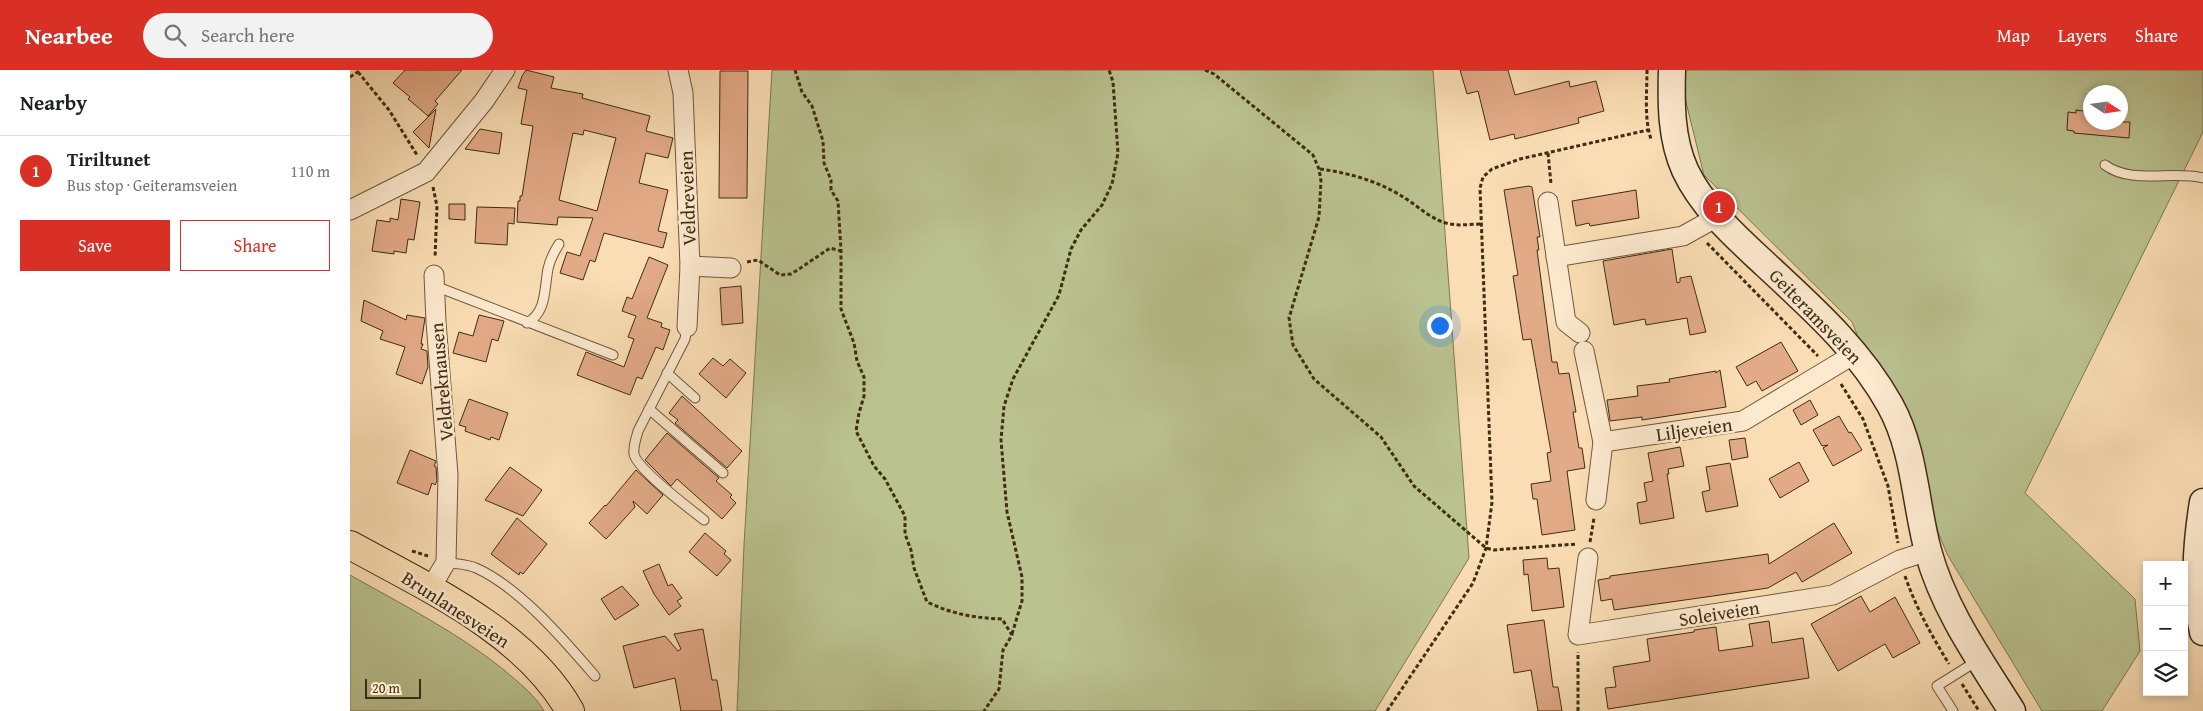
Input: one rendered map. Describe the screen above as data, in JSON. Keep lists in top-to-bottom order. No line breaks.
{"streets":{"main road":["Brunlanesveien"],"street":["Veldreveien","Geiteramsveien","Veldreknausen","Liljeveien","Soleiveien"]},"crossings":[["Geiteramsveien","Liljeveien"],["Geiteramsveien","Soleiveien"],["Veldreknausen","Brunlanesveien"]],"scale_bar":"20 m","north":"right","page":{"header":"Nearbee","search":"Search here","nav":["Map","Layers","Share"],"heading":"Nearby","list":[{"mark":"1","name":"Tiriltunet","note":"Bus stop · Geiteramsveien","value":"110 m"}],"pins":"1","buttons":["Save","Share"],"map_buttons":["+","−"],"scale":"20 m"}}
